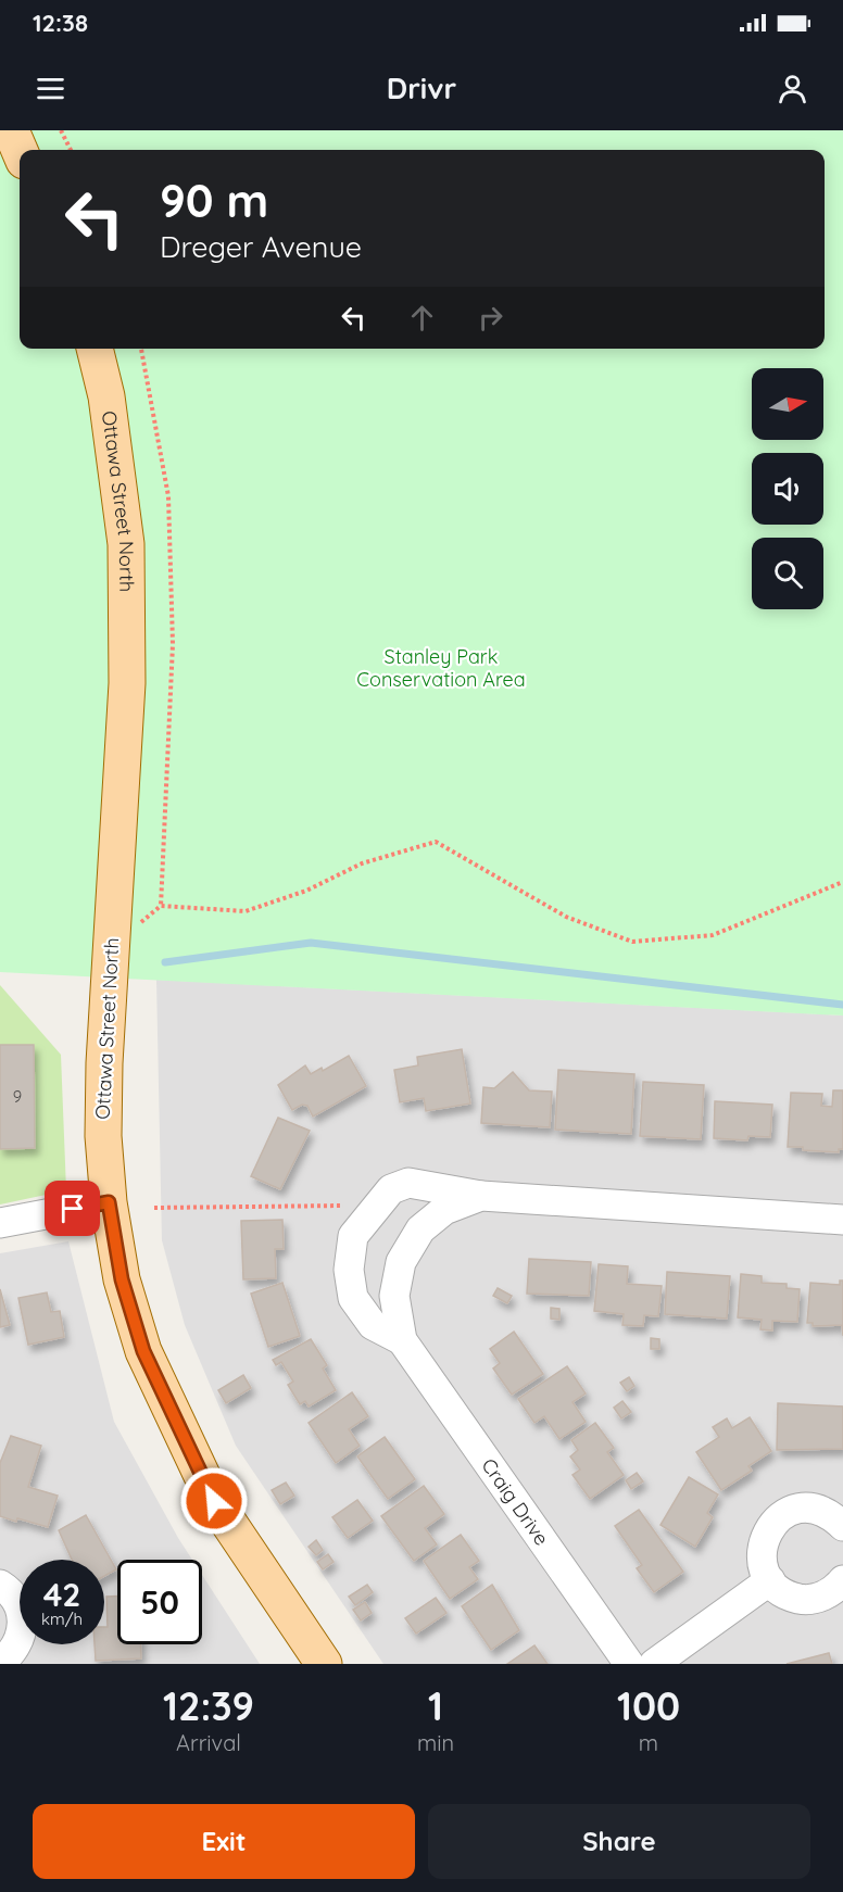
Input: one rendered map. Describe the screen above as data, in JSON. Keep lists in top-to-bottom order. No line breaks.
{"streets":{"main road":["Ottawa Street North"],"street":["Craig Drive"]},"parks":["Stanley Park Conservation Area"],"house_numbers":["9"],"north":"right","page":{"status":"12:38","header":"Drivr","turn":["90 m","Dreger Avenue"],"speed":"42 km/h","limit":"50","eta":["12:39","Arrival","1","min","100","m"],"buttons":["Exit","Share"]}}
